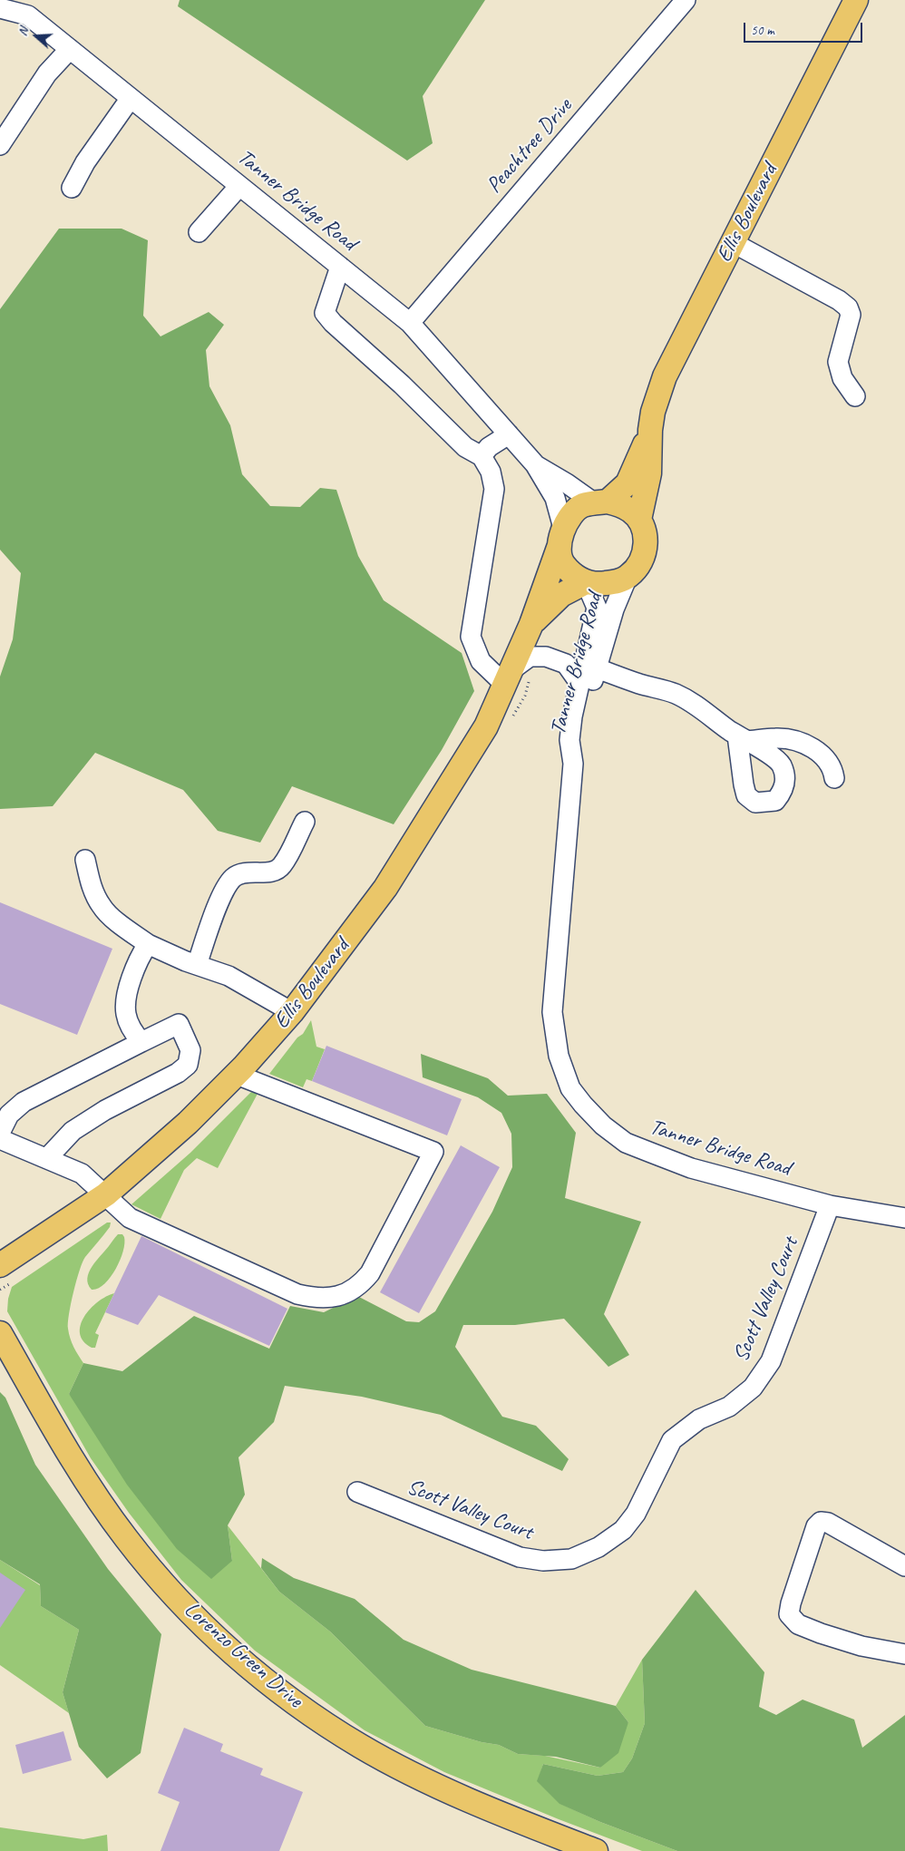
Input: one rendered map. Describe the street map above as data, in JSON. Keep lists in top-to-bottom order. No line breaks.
{"streets":{"main road":["Ellis Boulevard","Lorenzo Green Drive"],"street":["Peachtree Drive","Tanner Bridge Road","Scott Valley Court"]},"crossings":[["Peachtree Drive","Tanner Bridge Road"],["Tanner Bridge Road","Ellis Boulevard"],["Tanner Bridge Road","Scott Valley Court"]],"scale_bar":"50 m","north":"left"}
